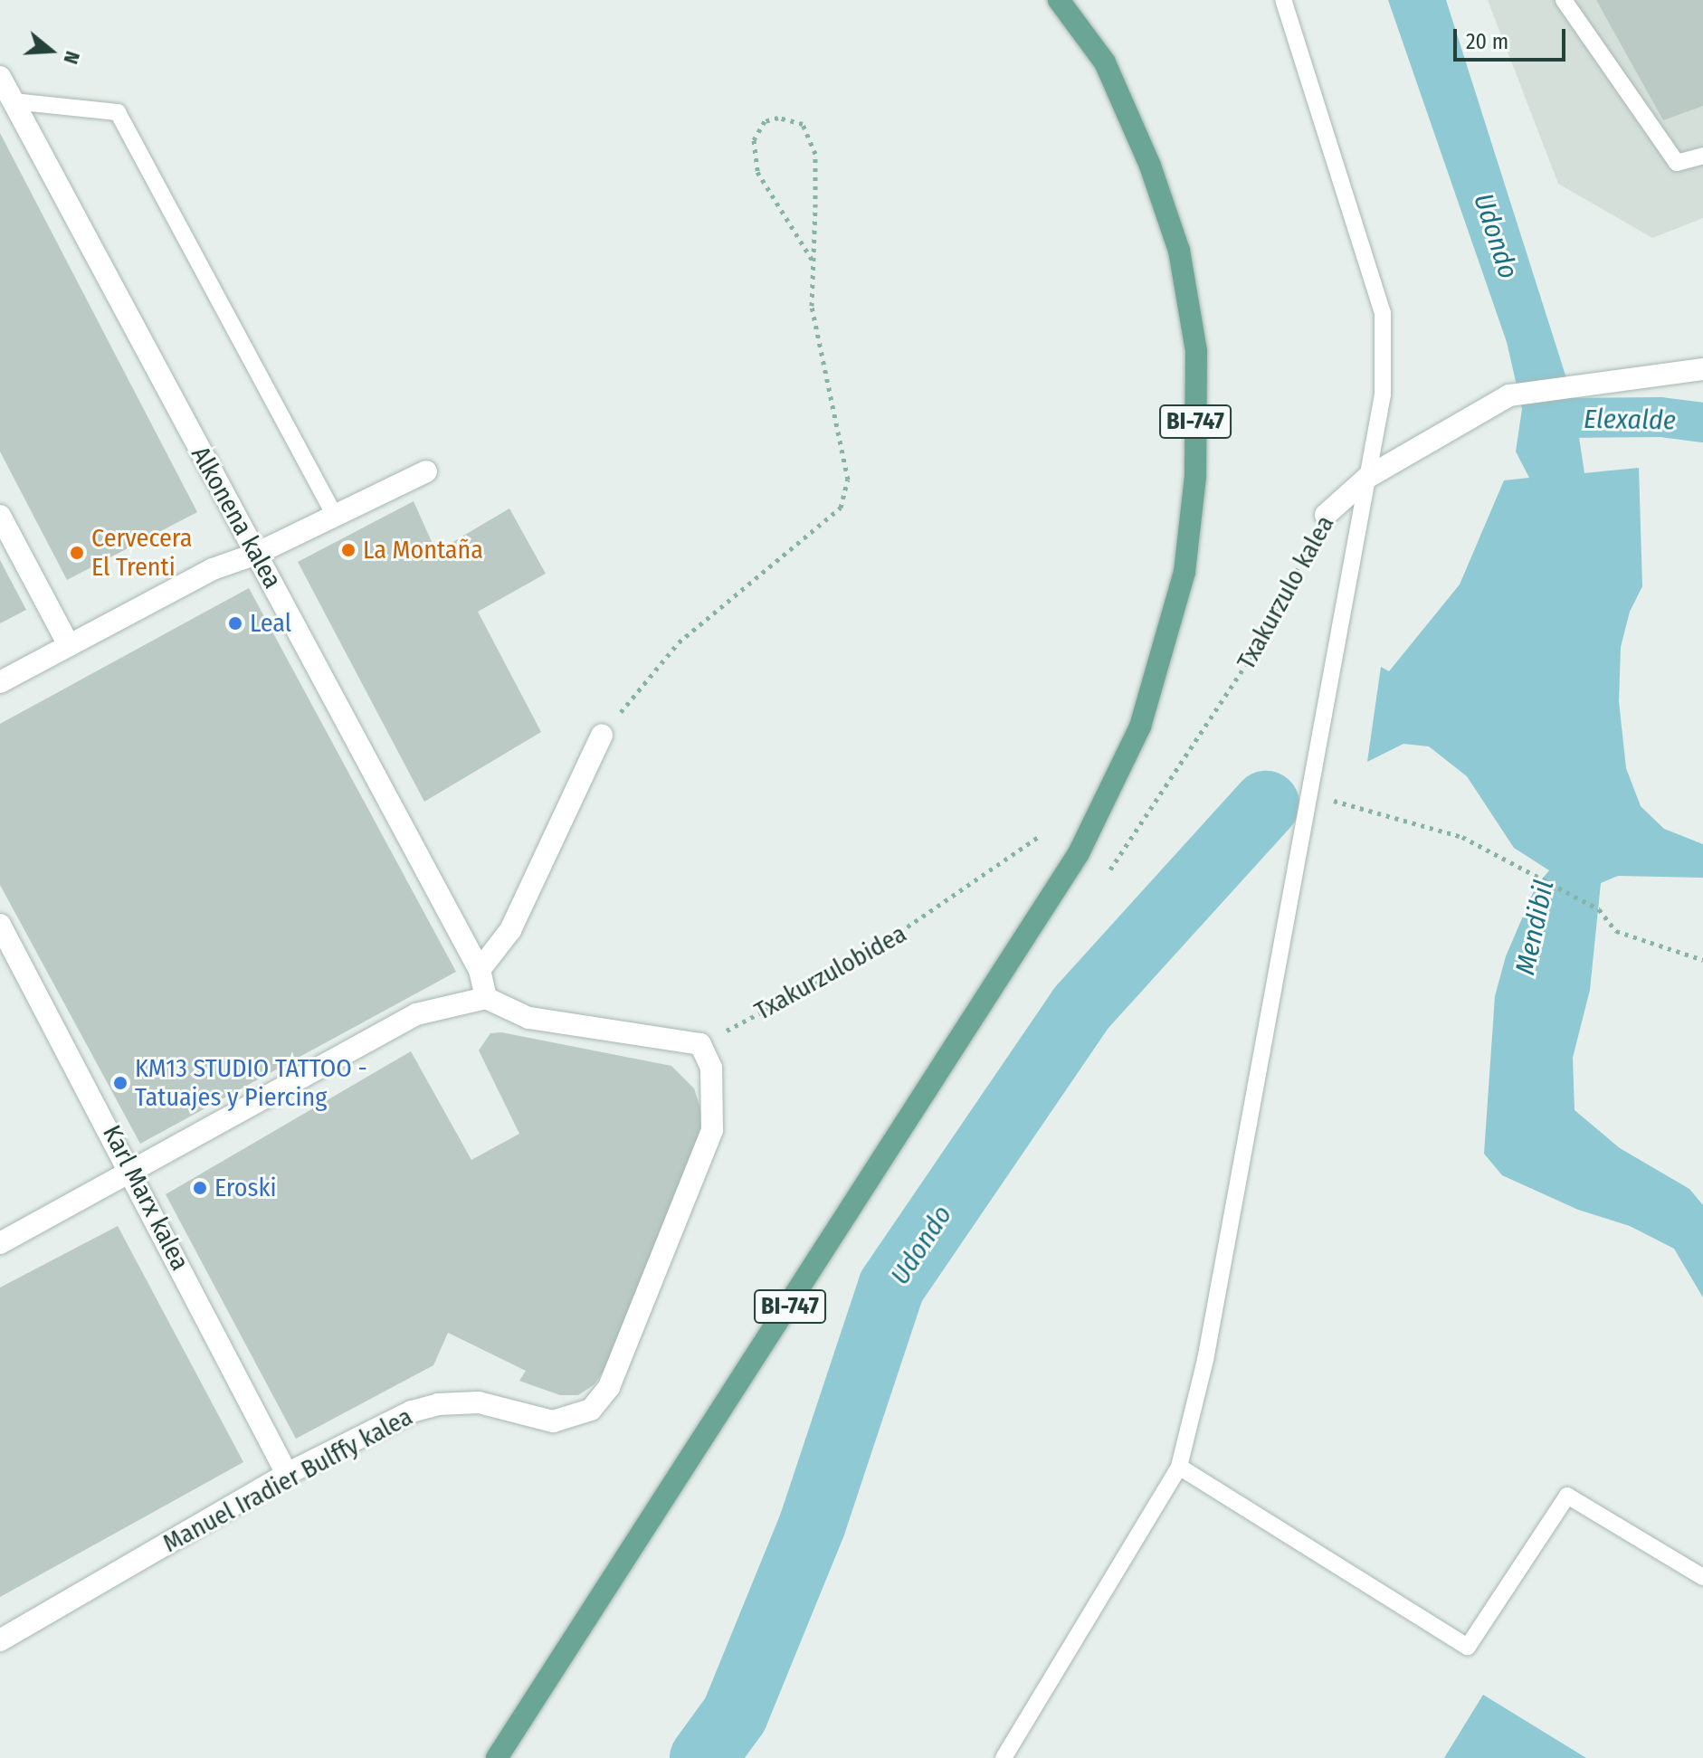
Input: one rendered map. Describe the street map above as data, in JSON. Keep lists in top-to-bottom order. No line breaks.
{"streets":{"main road":["BI-747"],"street":["Alkonena kalea","Txakurzulo kalea","Karl Marx kalea","Manuel Iradier Bulffy kalea"],"path":["Txakurzulobidea"]},"crossings":[["Txakurzulobidea","Manuel Iradier Bulffy kalea"],["Karl Marx kalea","Manuel Iradier Bulffy kalea"]],"water":["Udondo","Elexalde","Mendibil"],"places":["La Montaña","Cervecera El Trenti","Leal","KM13 STUDIO TATTOO - Tatuajes y Piercing","Eroski"],"scale_bar":"20 m","north":"right"}
